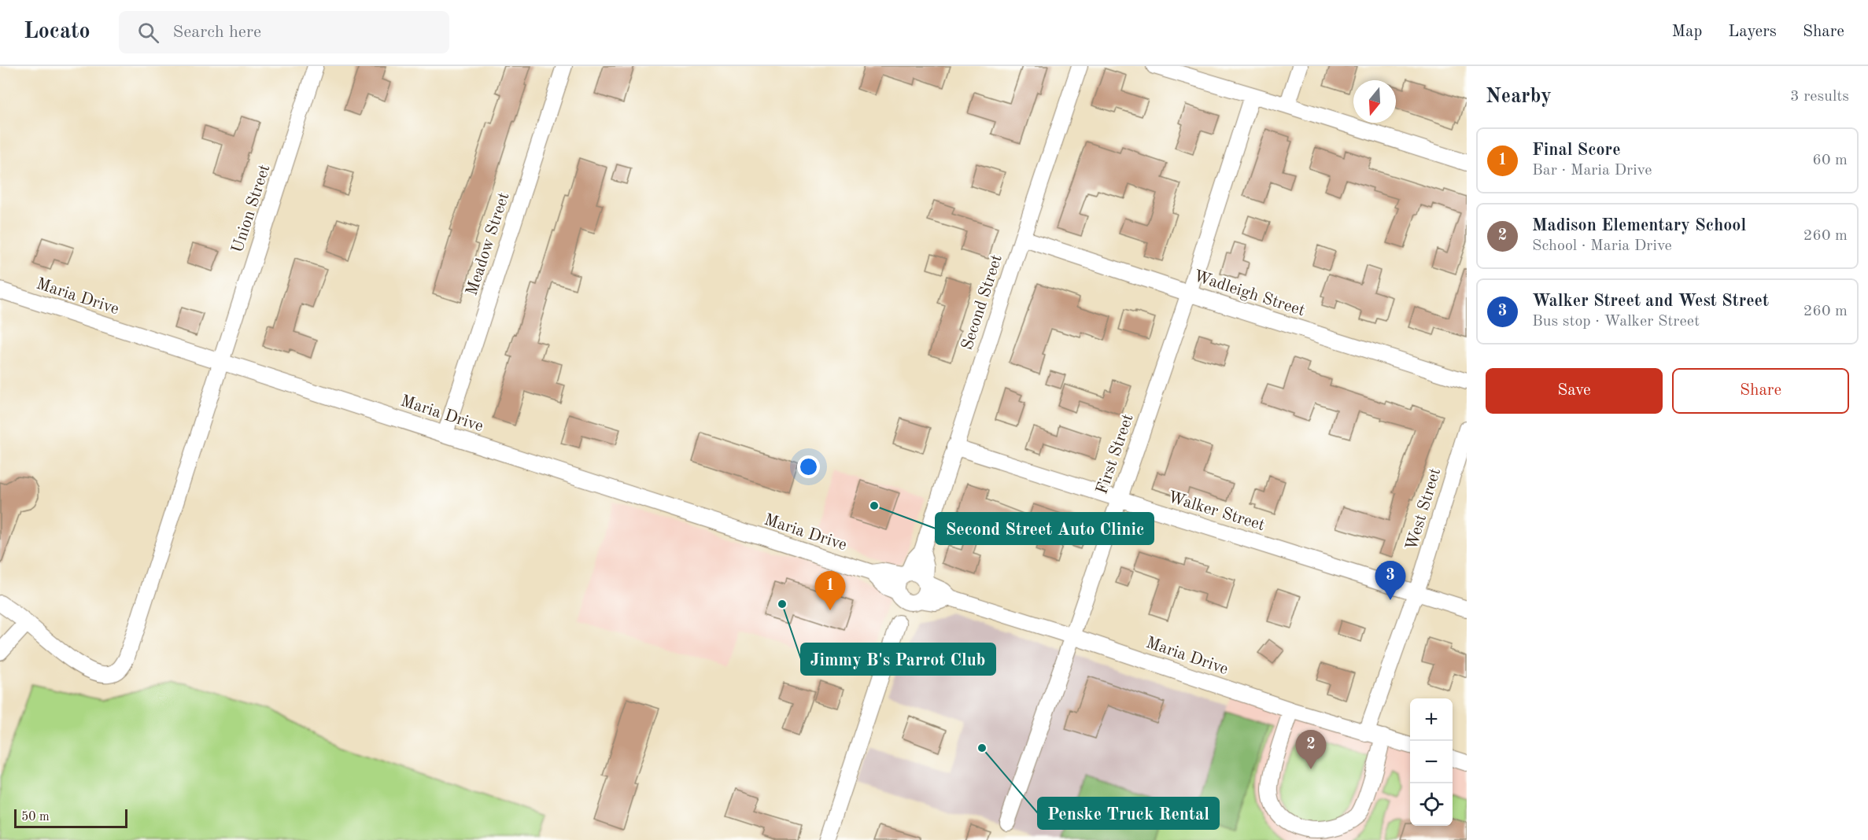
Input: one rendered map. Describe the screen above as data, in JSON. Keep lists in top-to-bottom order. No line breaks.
{"streets":{"street":["Union Street","Meadow Street","Wadleigh Street","Maria Drive","Second Street","First Street","West Street","Walker Street"]},"crossings":[["Union Street","Maria Drive"],["Meadow Street","Maria Drive"],["Wadleigh Street","Second Street"],["Wadleigh Street","First Street"],["Maria Drive","First Street"],["Maria Drive","West Street"],["Second Street","Walker Street"],["First Street","Walker Street"],["West Street","Walker Street"]],"places":["Second Street Auto Clinic","Jimmy B's Parrot Club","Penske Truck Rental"],"scale_bar":"50 m","north":"bottom","page":{"header":"Locato","search":"Search here","nav":["Map","Layers","Share"],"heading":["Nearby","3 results"],"list":[{"mark":"1","name":"Final Score","note":"Bar · Maria Drive","value":"60 m"},{"mark":"2","name":"Madison Elementary School","note":"School · Maria Drive","value":"260 m"},{"mark":"3","name":"Walker Street and West Street","note":"Bus stop · Walker Street","value":"260 m"}],"buttons":["Save","Share"],"pins":["3","1","2"],"map_buttons":["+","−"],"scale":"50 m"}}
